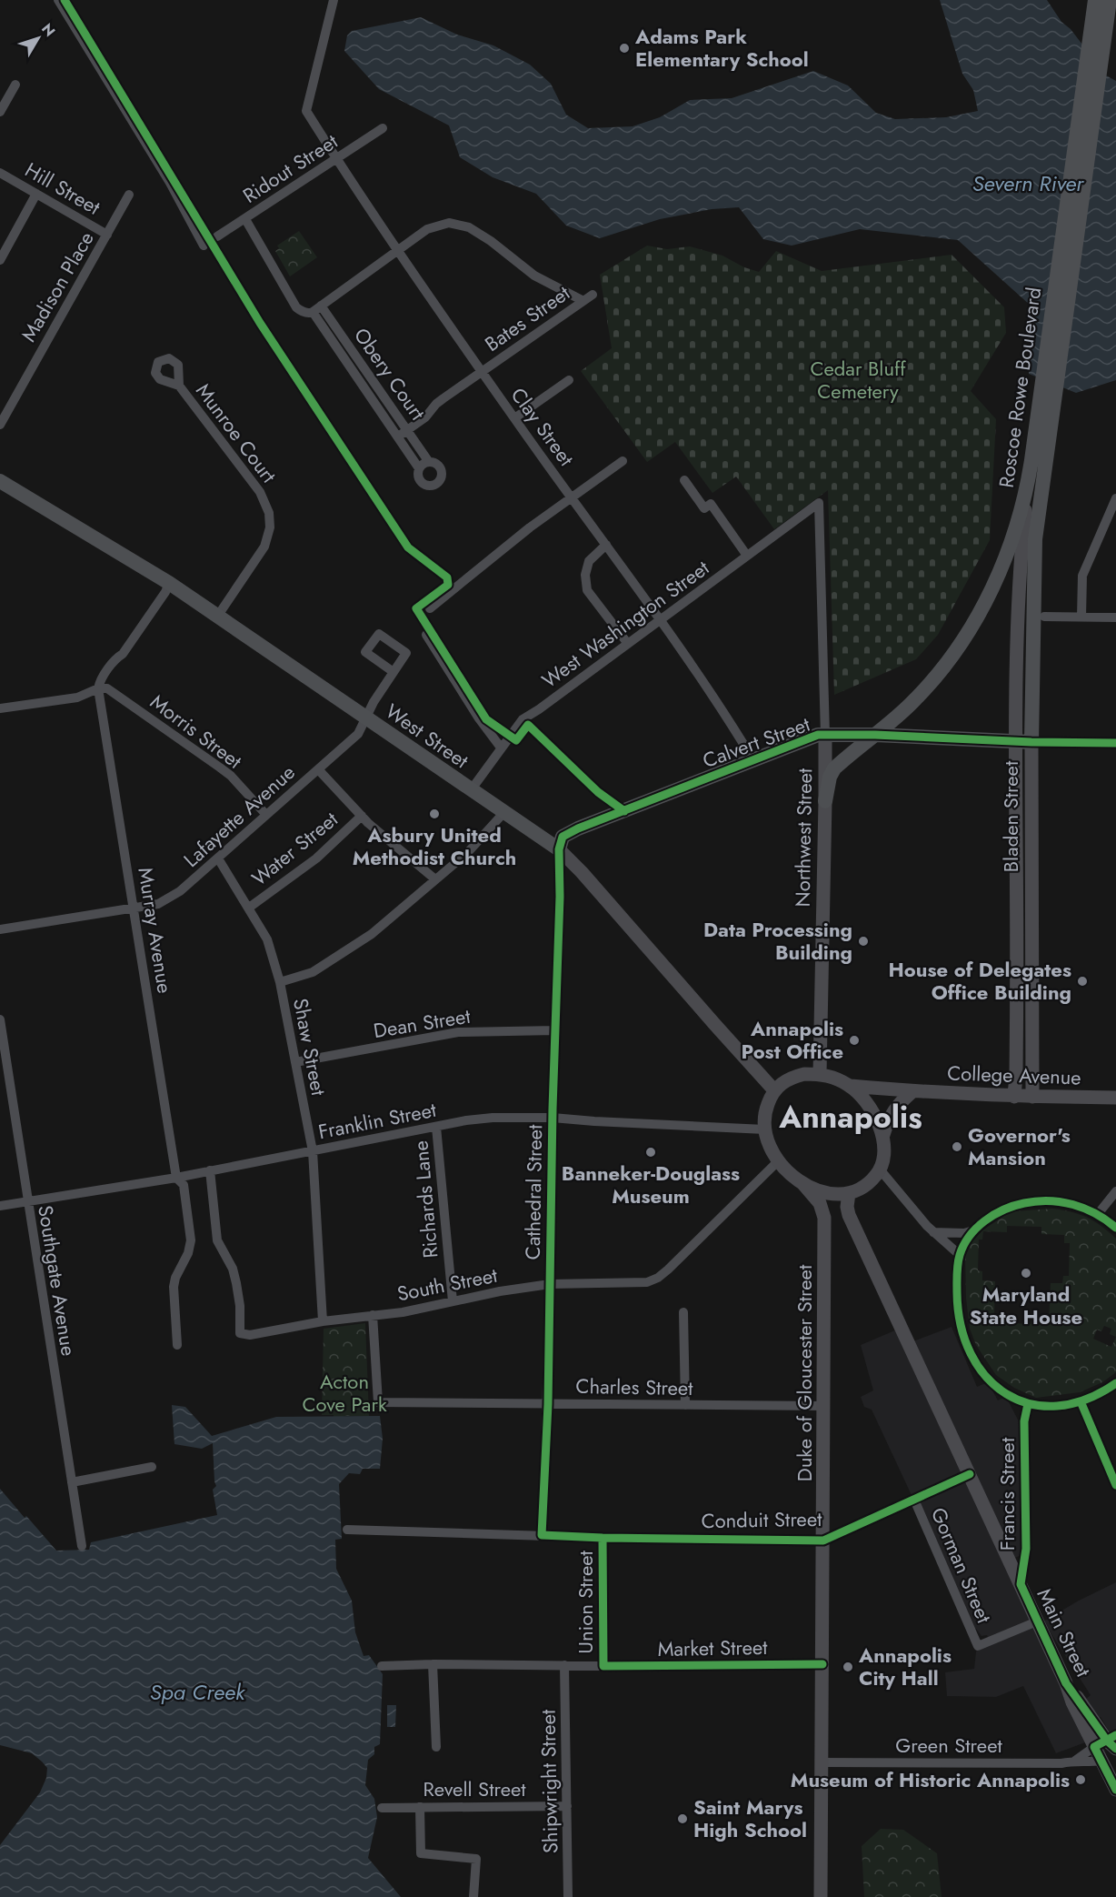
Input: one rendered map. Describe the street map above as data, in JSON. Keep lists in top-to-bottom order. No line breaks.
{"streets":{"main road":["Roscoe Rowe Boulevard","West Street","Calvert Street","Bladen Street","Northwest Street","College Avenue","Duke of Gloucester Street","Main Street"],"street":["Ridout Street","Hill Street","Madison Place","Bates Street","Obery Court","Clay Street","Munroe Court","West Washington Street","Morris Street","Lafayette Avenue","Water Street","Murray Avenue","Dean Street","Shaw Street","Franklin Street","Cathedral Street","Richards Lane","Southgate Avenue","South Street","Charles Street","Francis Street","Conduit Street","Gorman Street","Union Street","Market Street","Green Street","Shipwright Street","Revell Street"]},"crossings":[["Ridout Street","Clay Street"],["Hill Street","Madison Place"],["Bates Street","Obery Court"],["Bates Street","Clay Street"],["Roscoe Rowe Boulevard","Calvert Street"],["Roscoe Rowe Boulevard","Bladen Street"],["Roscoe Rowe Boulevard","Northwest Street"],["Clay Street","West Washington Street"],["Clay Street","Calvert Street"],["Munroe Court","West Street"],["West Washington Street","West Street"],["West Washington Street","Northwest Street"],["Morris Street","Lafayette Avenue"],["Morris Street","Murray Avenue"],["West Street","Calvert Street"],["West Street","Lafayette Avenue"],["West Street","Northwest Street"],["West Street","College Avenue"],["West Street","Franklin Street"],["West Street","Cathedral Street"],["West Street","South Street"],["West Street","Duke of Gloucester Street"],["West Street","Main Street"],["Calvert Street","Bladen Street"],["Calvert Street","Northwest Street"],["Calvert Street","Cathedral Street"],["Lafayette Avenue","Murray Avenue"],["Lafayette Avenue","Shaw Street"],["Bladen Street","College Avenue"],["Northwest Street","College Avenue"],["Northwest Street","Franklin Street"],["Northwest Street","South Street"],["Northwest Street","Duke of Gloucester Street"],["Northwest Street","Main Street"],["Water Street","Shaw Street"],["Murray Avenue","Franklin Street"],["Dean Street","Shaw Street"],["Dean Street","Cathedral Street"],["Shaw Street","Franklin Street"],["Shaw Street","South Street"],["College Avenue","Franklin Street"],["College Avenue","South Street"],["College Avenue","Duke of Gloucester Street"],["College Avenue","Main Street"],["Franklin Street","Cathedral Street"],["Franklin Street","Richards Lane"],["Franklin Street","Southgate Avenue"],["Franklin Street","South Street"],["Franklin Street","Duke of Gloucester Street"],["Franklin Street","Main Street"],["Cathedral Street","South Street"],["Cathedral Street","Charles Street"],["Cathedral Street","Conduit Street"],["Richards Lane","South Street"],["South Street","Duke of Gloucester Street"],["South Street","Charles Street"],["South Street","Main Street"],["Duke of Gloucester Street","Charles Street"],["Duke of Gloucester Street","Conduit Street"],["Duke of Gloucester Street","Main Street"],["Duke of Gloucester Street","Market Street"],["Duke of Gloucester Street","Green Street"],["Francis Street","Main Street"],["Conduit Street","Gorman Street"],["Conduit Street","Union Street"],["Conduit Street","Main Street"],["Gorman Street","Main Street"],["Union Street","Market Street"],["Main Street","Green Street"],["Market Street","Shipwright Street"],["Shipwright Street","Revell Street"]],"districts":["Annapolis"],"water":["Severn River","Spa Creek"],"parks":["Cedar Bluff Cemetery","Acton Cove Park"],"places":["Adams Park Elementary School","Asbury United Methodist Church","Data Processing Building","House of Delegates Office Building","Annapolis Post Office","Governor's Mansion","Banneker-Douglass Museum","Maryland State House","Annapolis City Hall","Museum of Historic Annapolis","Saint Marys High School"],"north":"top right"}
